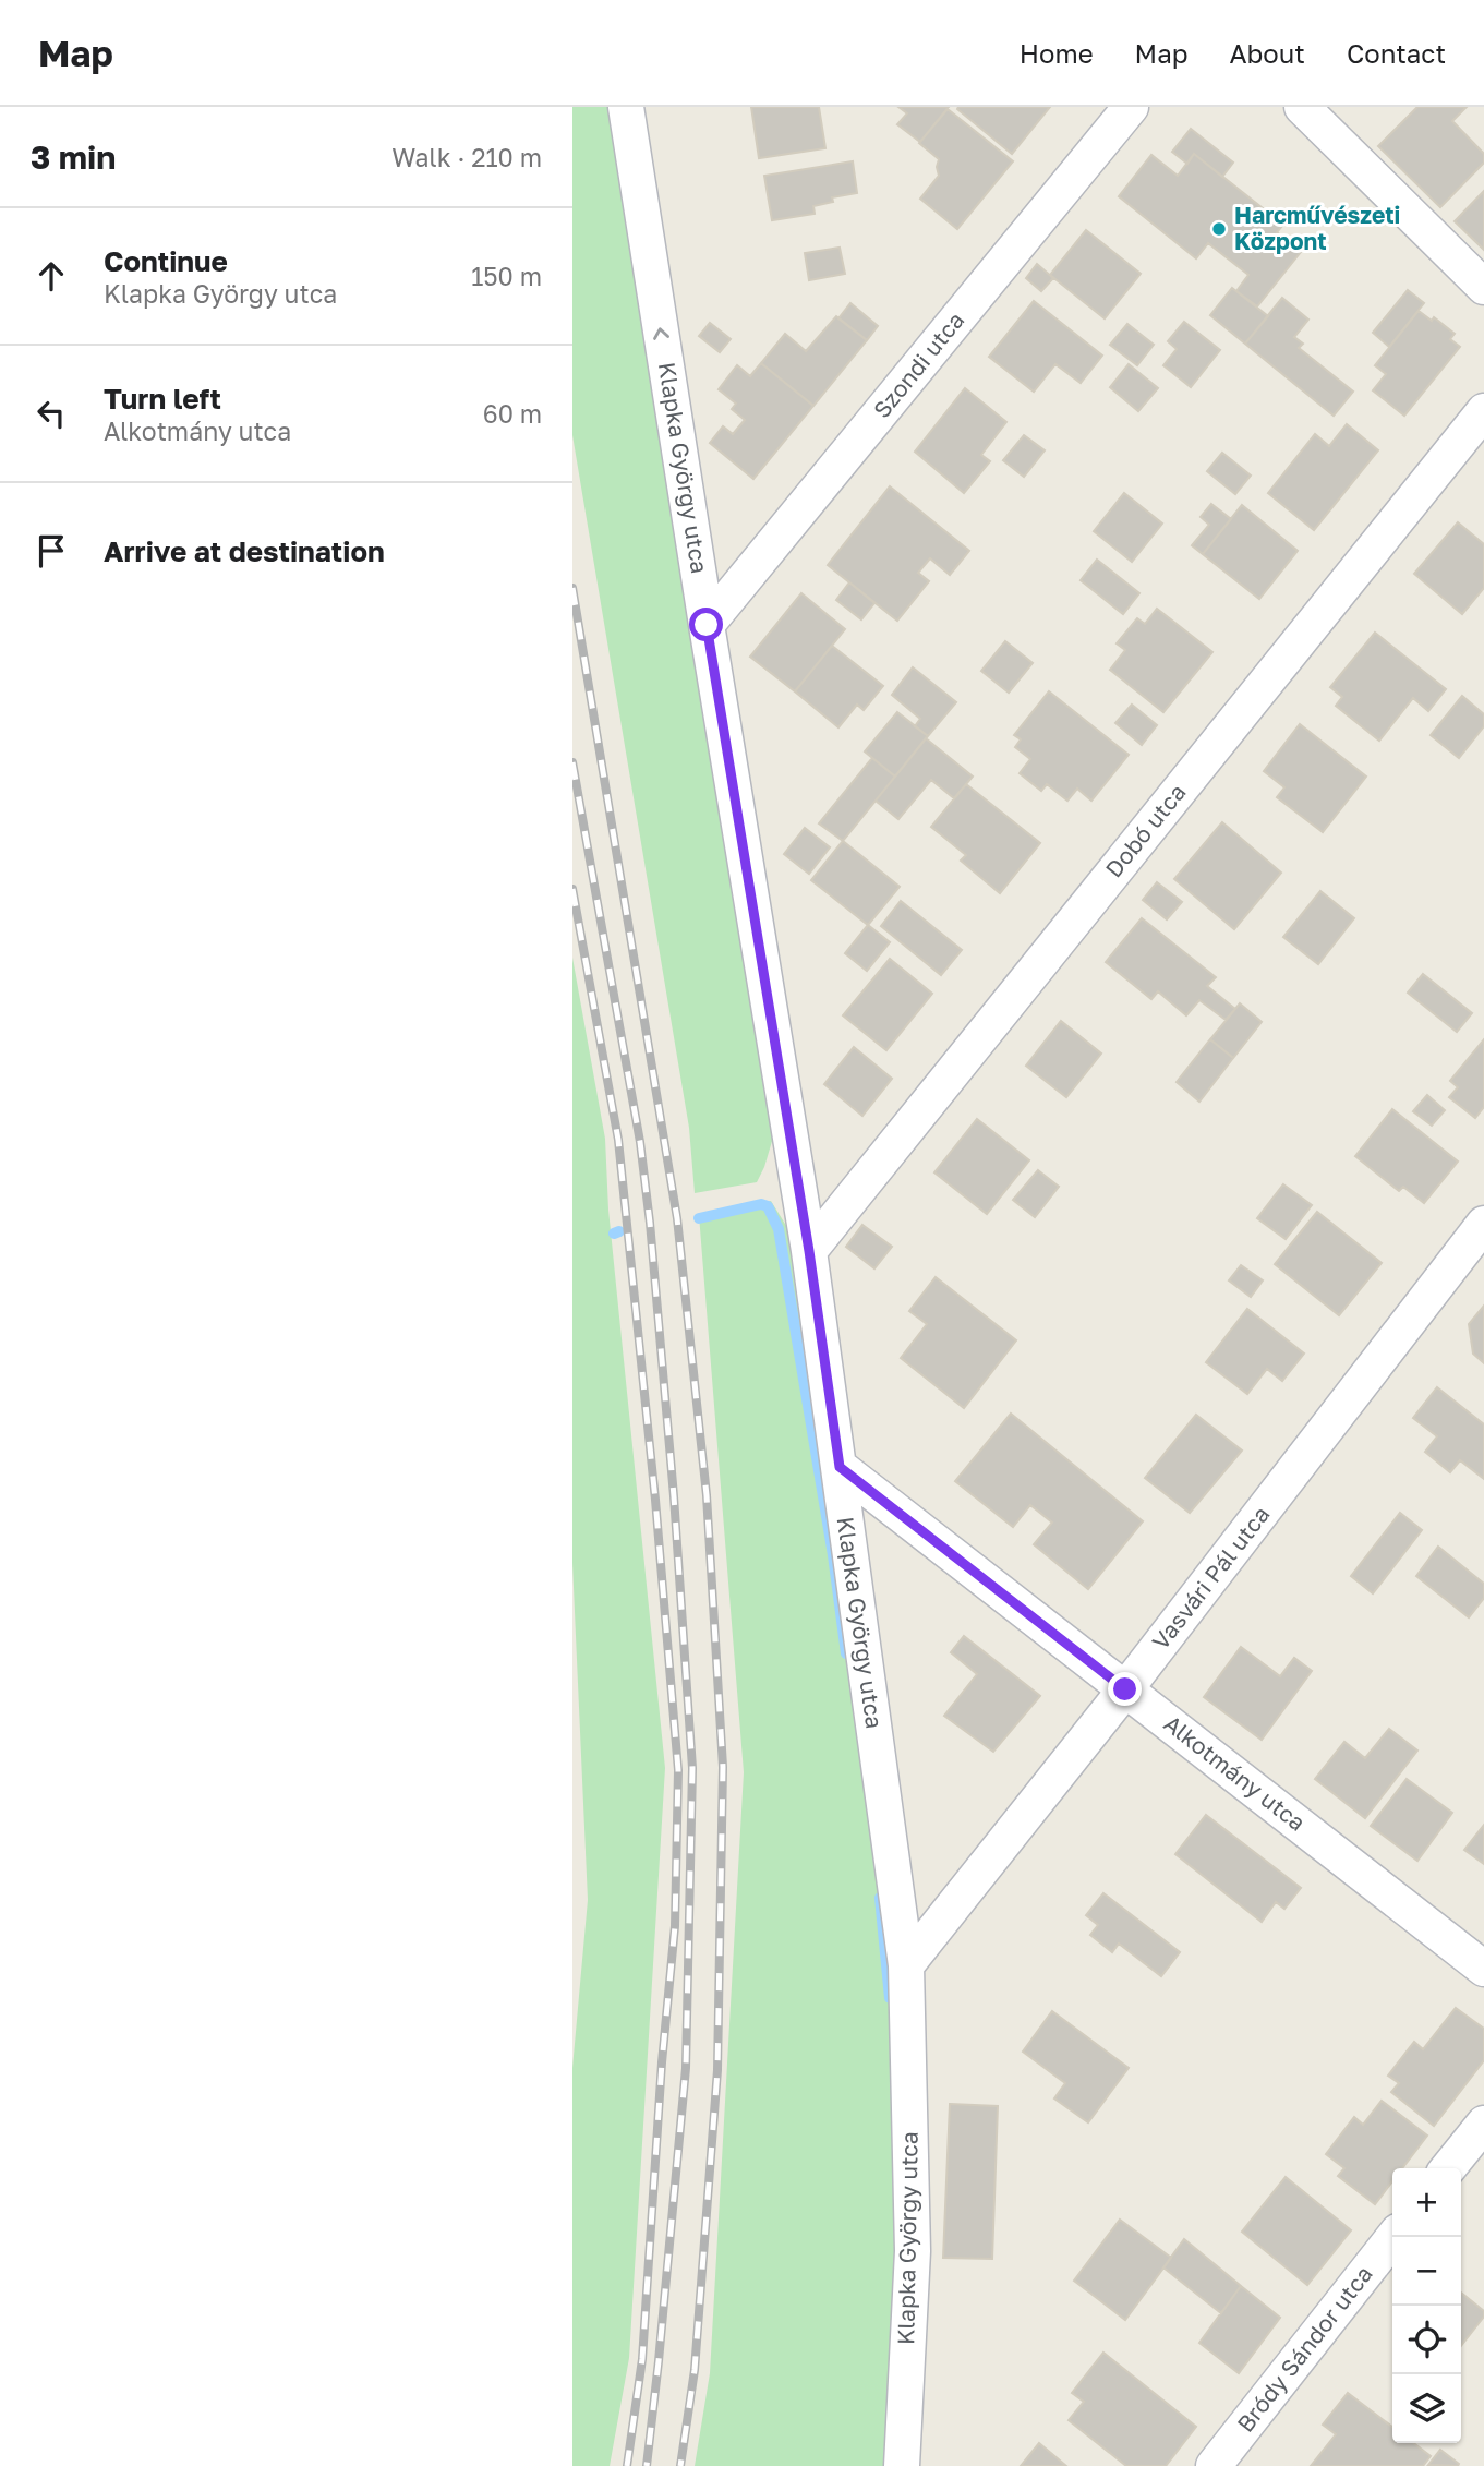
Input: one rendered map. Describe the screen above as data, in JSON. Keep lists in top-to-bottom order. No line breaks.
{"streets":{"street":["Szondi utca","Klapka György utca","Dobó utca","Vasvári Pál utca","Alkotmány utca","Bródy Sándor utca"]},"crossings":[["Szondi utca","Klapka György utca"],["Klapka György utca","Dobó utca"],["Klapka György utca","Vasvári Pál utca"],["Klapka György utca","Alkotmány utca"],["Vasvári Pál utca","Alkotmány utca"]],"places":["Harcművészeti Központ"],"page":{"header":"Map","nav":["Home","Map","About","Contact"],"heading":["3 min","Walk · 210 m"],"list":[["Continue","Klapka György utca","150 m"],["Turn left","Alkotmány utca","60 m"],"Arrive at destination"],"map_buttons":["+","−"]}}
